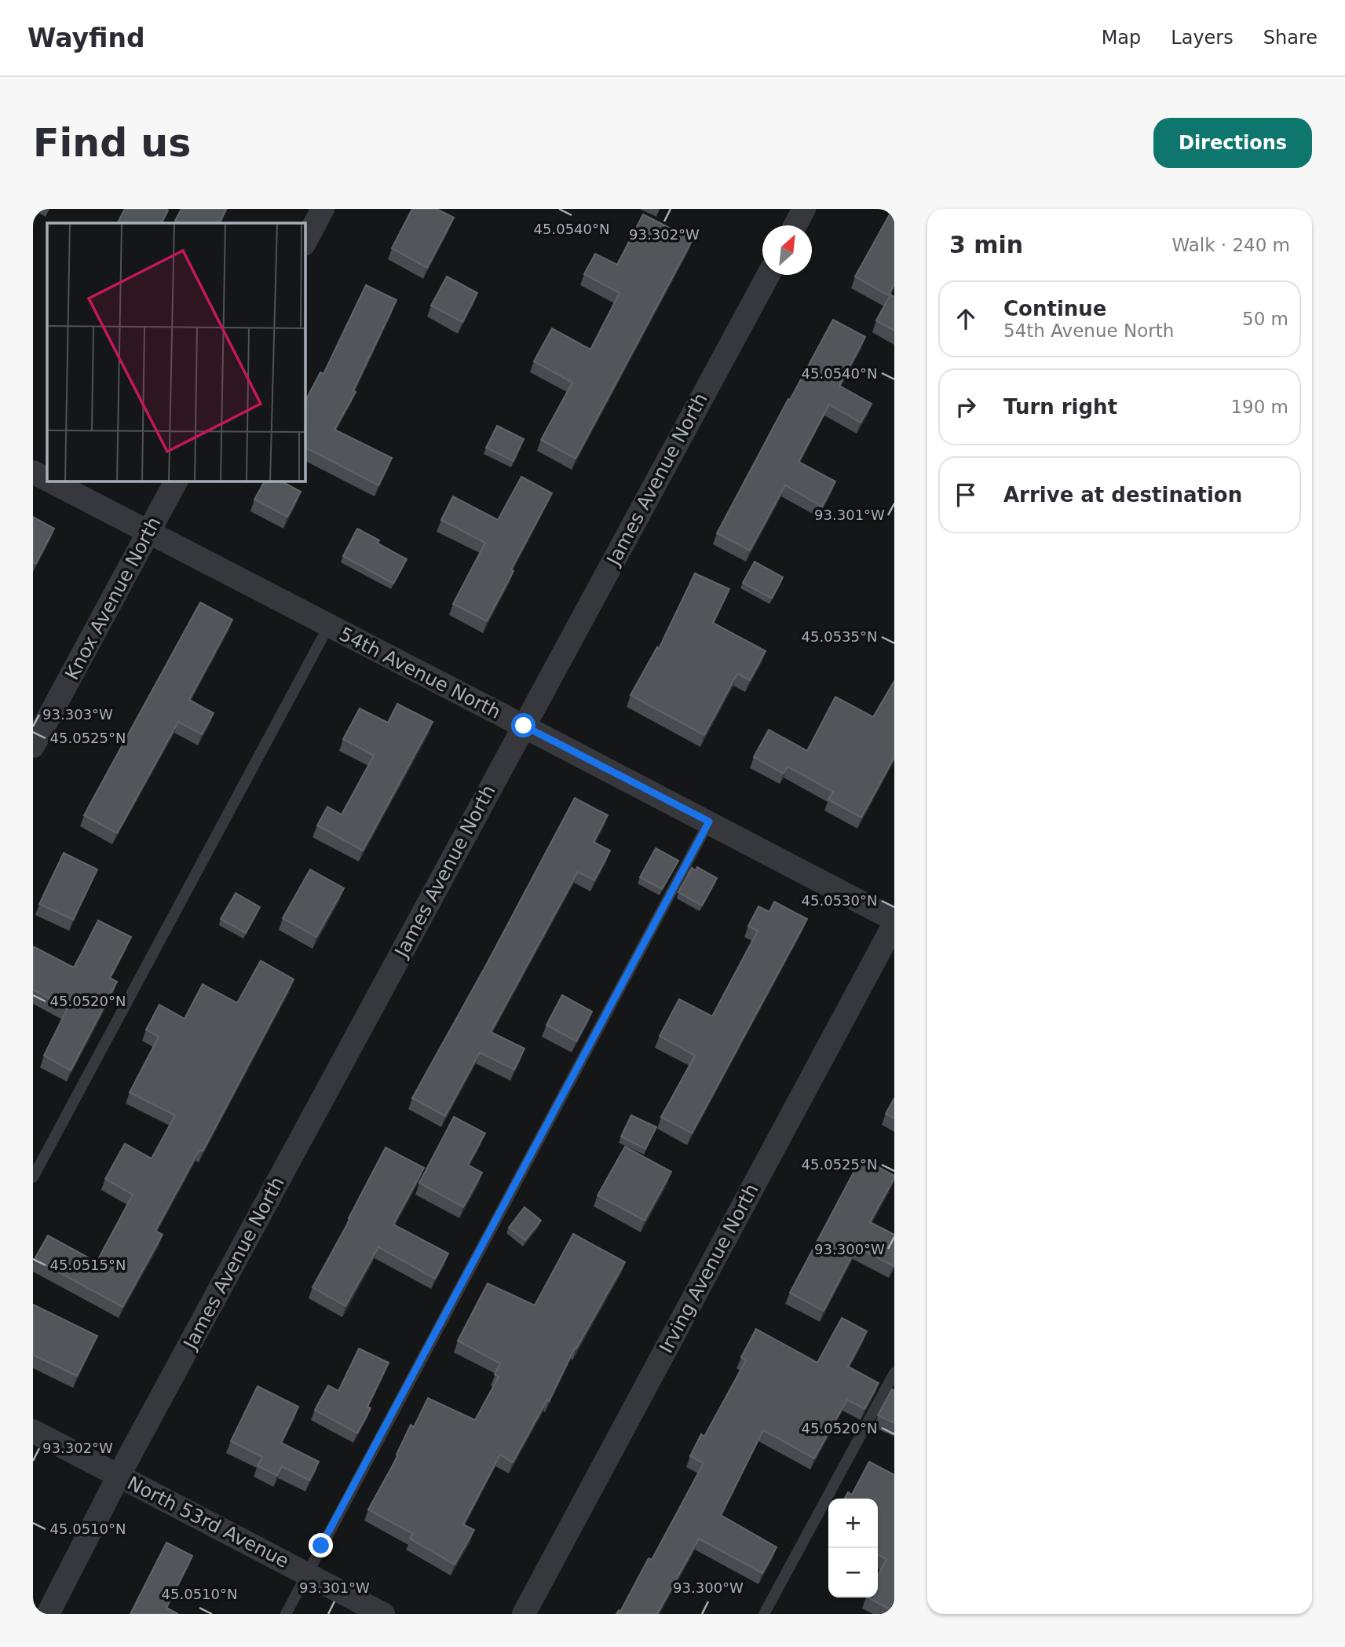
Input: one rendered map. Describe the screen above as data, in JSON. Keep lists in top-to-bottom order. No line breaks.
{"streets":{"street":["James Avenue North","Knox Avenue North","54th Avenue North","Irving Avenue North","North 53rd Avenue"]},"crossings":[["James Avenue North","54th Avenue North"],["James Avenue North","North 53rd Avenue"],["Knox Avenue North","54th Avenue North"],["54th Avenue North","Irving Avenue North"]],"north":"top right","page":{"header":"Wayfind","nav":["Map","Layers","Share"],"buttons":"Directions","title":"Find us","heading":["3 min","Walk · 240 m"],"list":[["Continue","54th Avenue North","50 m"],["Turn right","190 m"],"Arrive at destination"],"map_buttons":["+","−"]},"coordinates":["45.0540°N","93.302°W","93.301°W","45.0535°N","93.303°W","45.0525°N","45.0530°N","45.0520°N","93.300°W","45.0515°N","45.0510°N"]}
